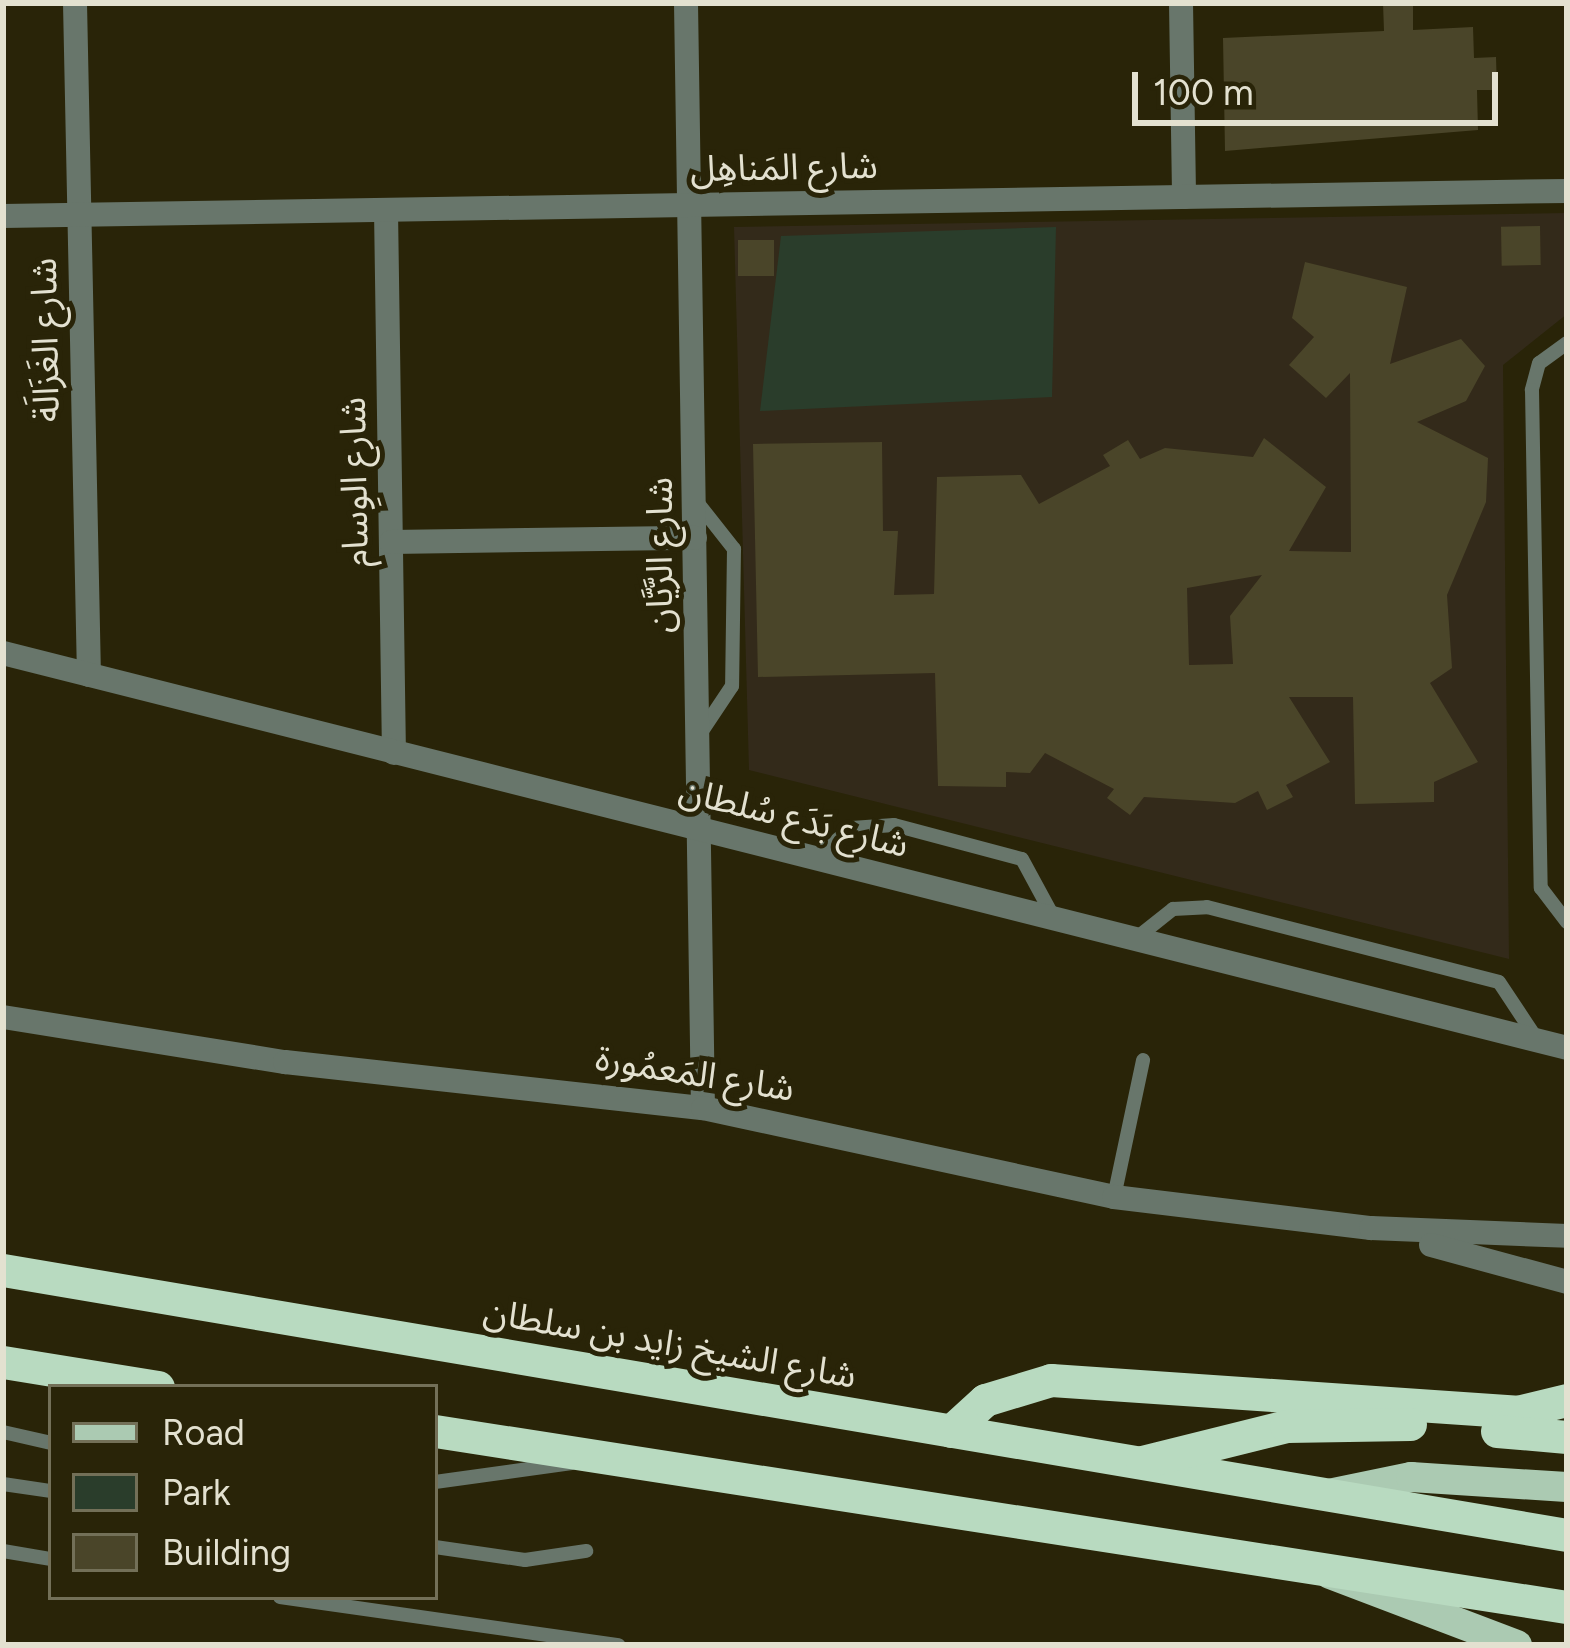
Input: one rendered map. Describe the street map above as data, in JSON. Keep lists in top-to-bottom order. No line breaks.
{"streets":{"highway":["شارع الشيخ زايد بن سلطان"],"street":["شارع المَناهِل","شارع الغَزَالَة","شارع الوِسام","شارع الرَّيَّان","شارع بَدَع سُلطان","شارع المَعمُورة"]},"crossings":[["شارع المَناهِل","شارع الغَزَالَة"],["شارع المَناهِل","شارع الوِسام"],["شارع المَناهِل","شارع الرَّيَّان"],["شارع الغَزَالَة","شارع بَدَع سُلطان"],["شارع الوِسام","شارع بَدَع سُلطان"],["شارع الرَّيَّان","شارع بَدَع سُلطان"],["شارع الرَّيَّان","شارع المَعمُورة"]],"legend":["Road","Park","Building"],"scale_bar":"100 m"}
